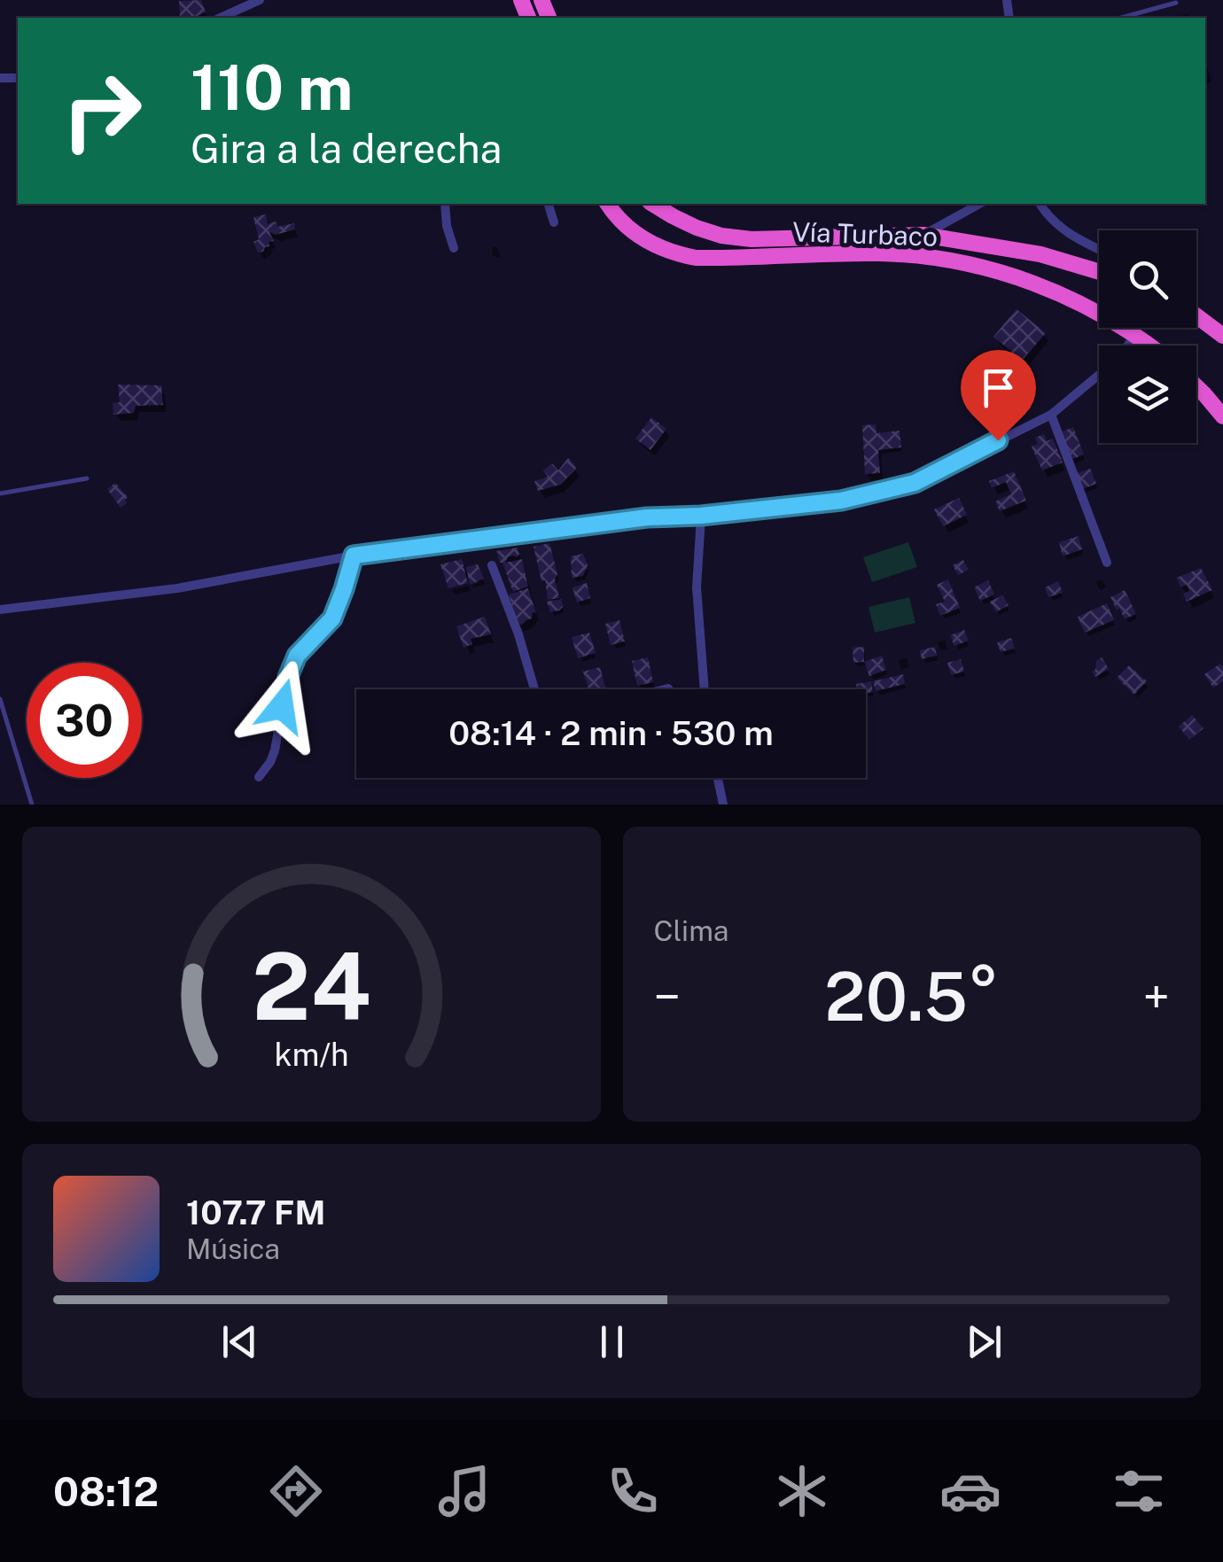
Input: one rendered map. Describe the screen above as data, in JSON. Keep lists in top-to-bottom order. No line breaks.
{"streets":{"highway":["Vía Turbaco"]},"page":{"turn":["110 m","Gira a la derecha"],"limit":"30","trip":"08:14 · 2 min · 530 m","tile":"Clima","heat":["−","20.5°","+"],"song":["107.7 FM","Música"],"tabs":"08:12","gauge":["24","km/h"]}}
